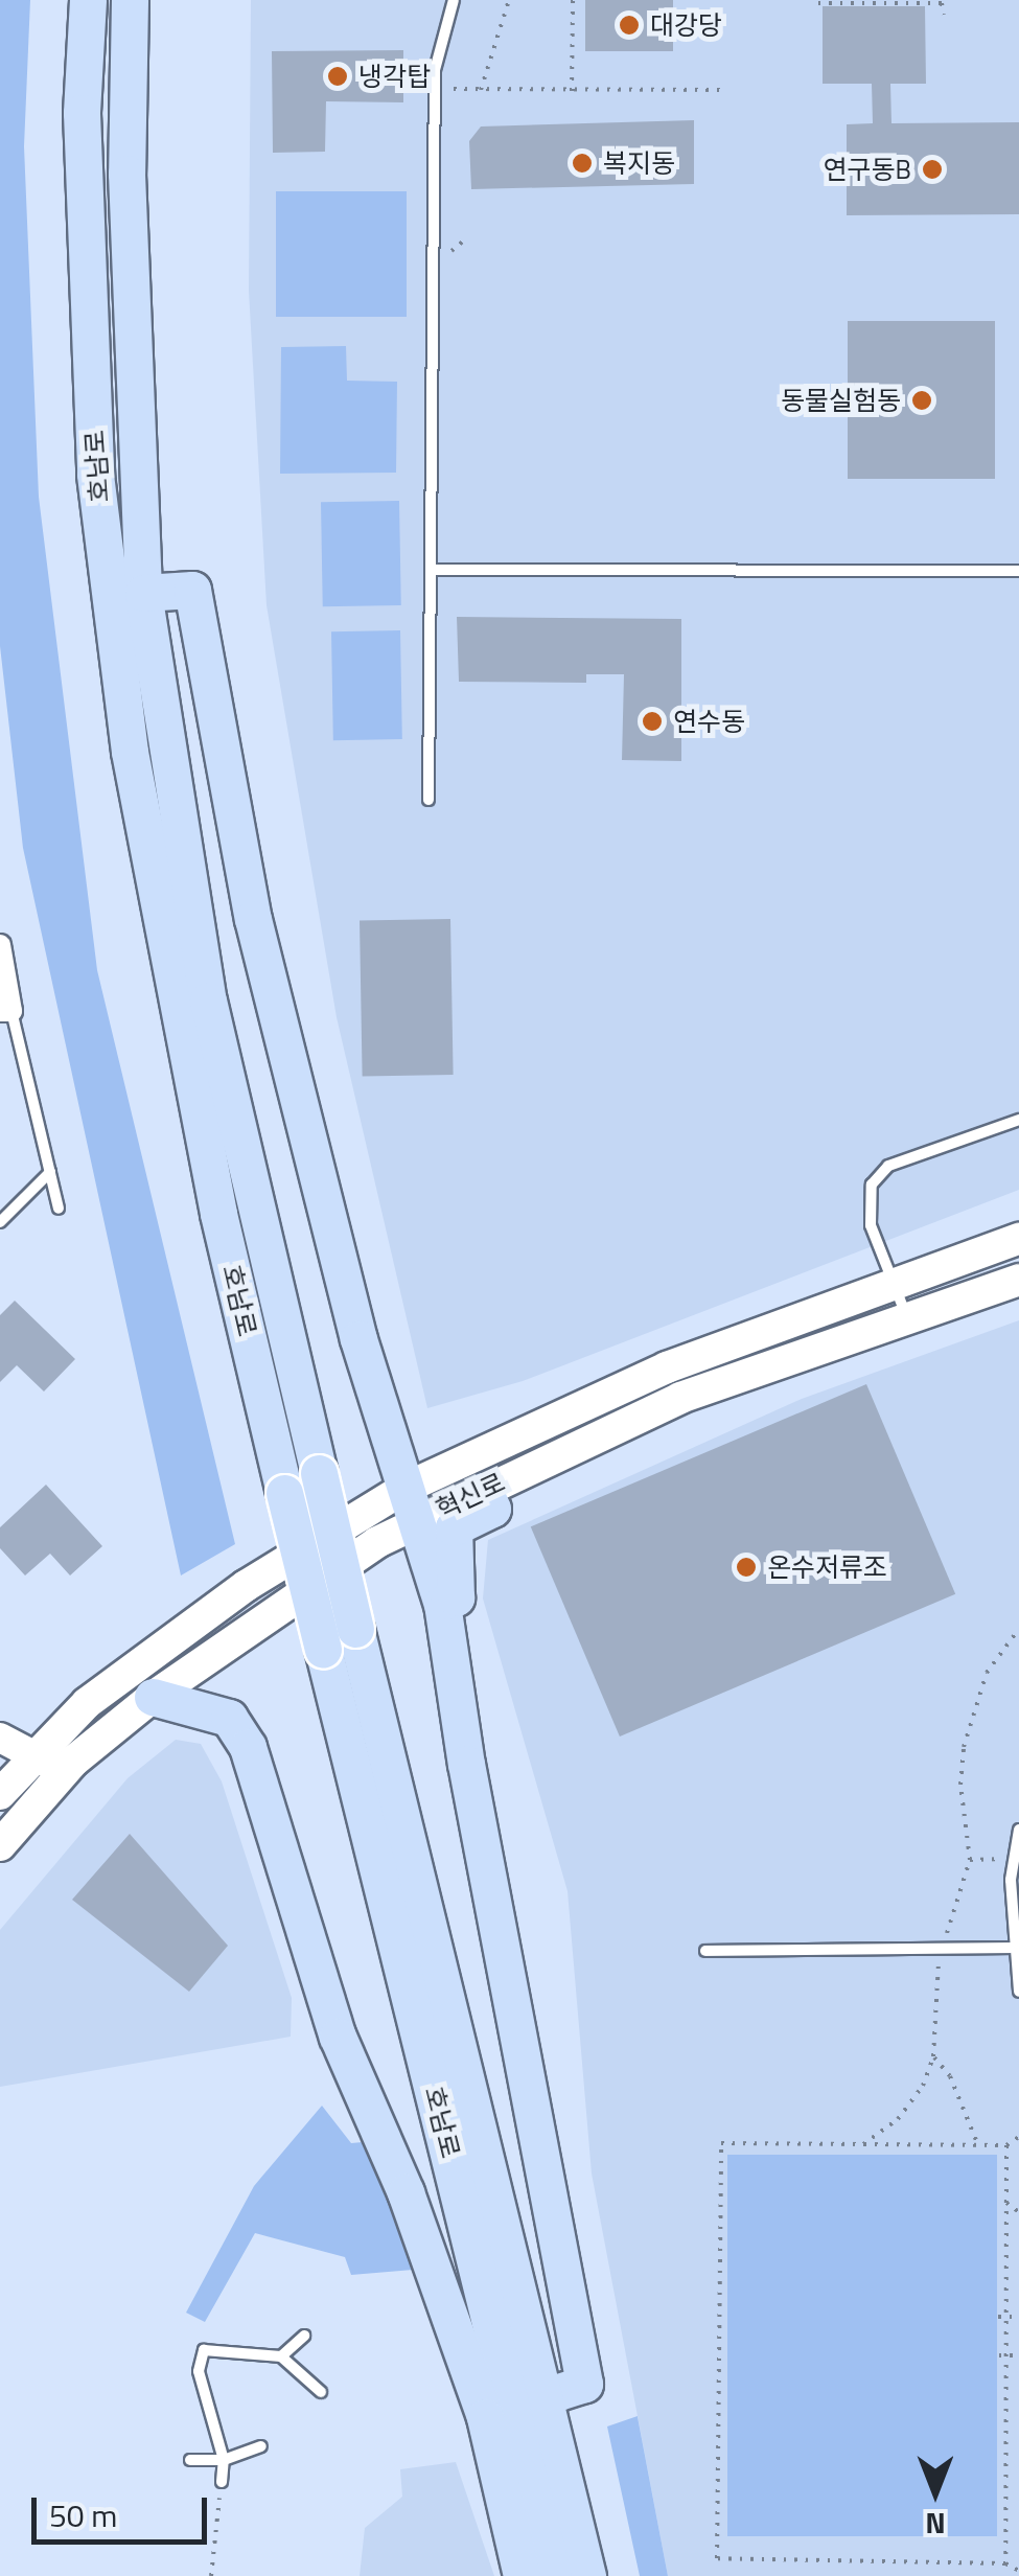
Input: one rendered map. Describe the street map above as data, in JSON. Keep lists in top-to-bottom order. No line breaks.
{"streets":{"highway":["호남로"],"main road":["혁신로"]},"places":["대강당","냉각탑","복지동","연구동B","동물실험동","연수동","온수저류조"],"scale_bar":"50 m","north":"bottom"}
